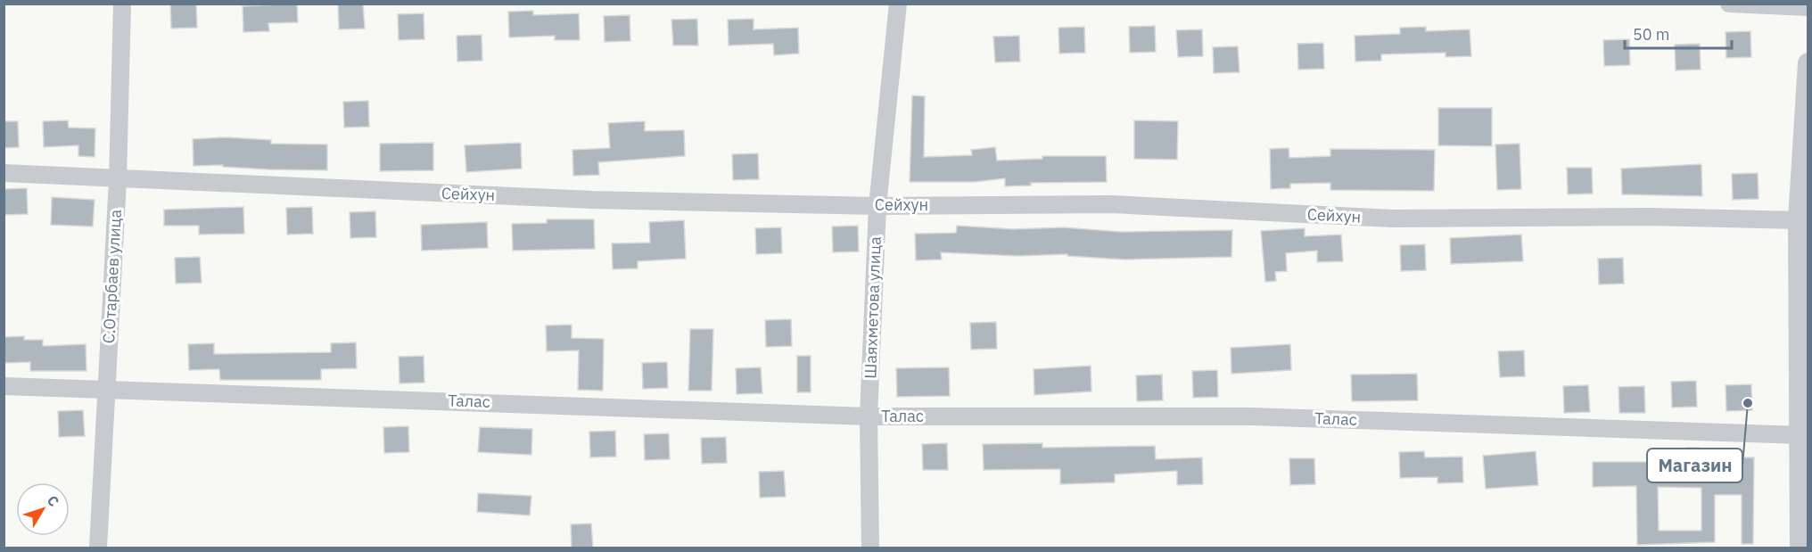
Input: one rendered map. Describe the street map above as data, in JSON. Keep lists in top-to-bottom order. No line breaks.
{"streets":{"street":["Сейхун","С.Отарбаев улица","Шаяхметова улица","Талас"]},"crossings":[["Сейхун","С.Отарбаев улица"],["Сейхун","Шаяхметова улица"],["С.Отарбаев улица","Талас"],["Шаяхметова улица","Талас"]],"places":["Магазин"],"scale_bar":"50 m","north":"top right"}
